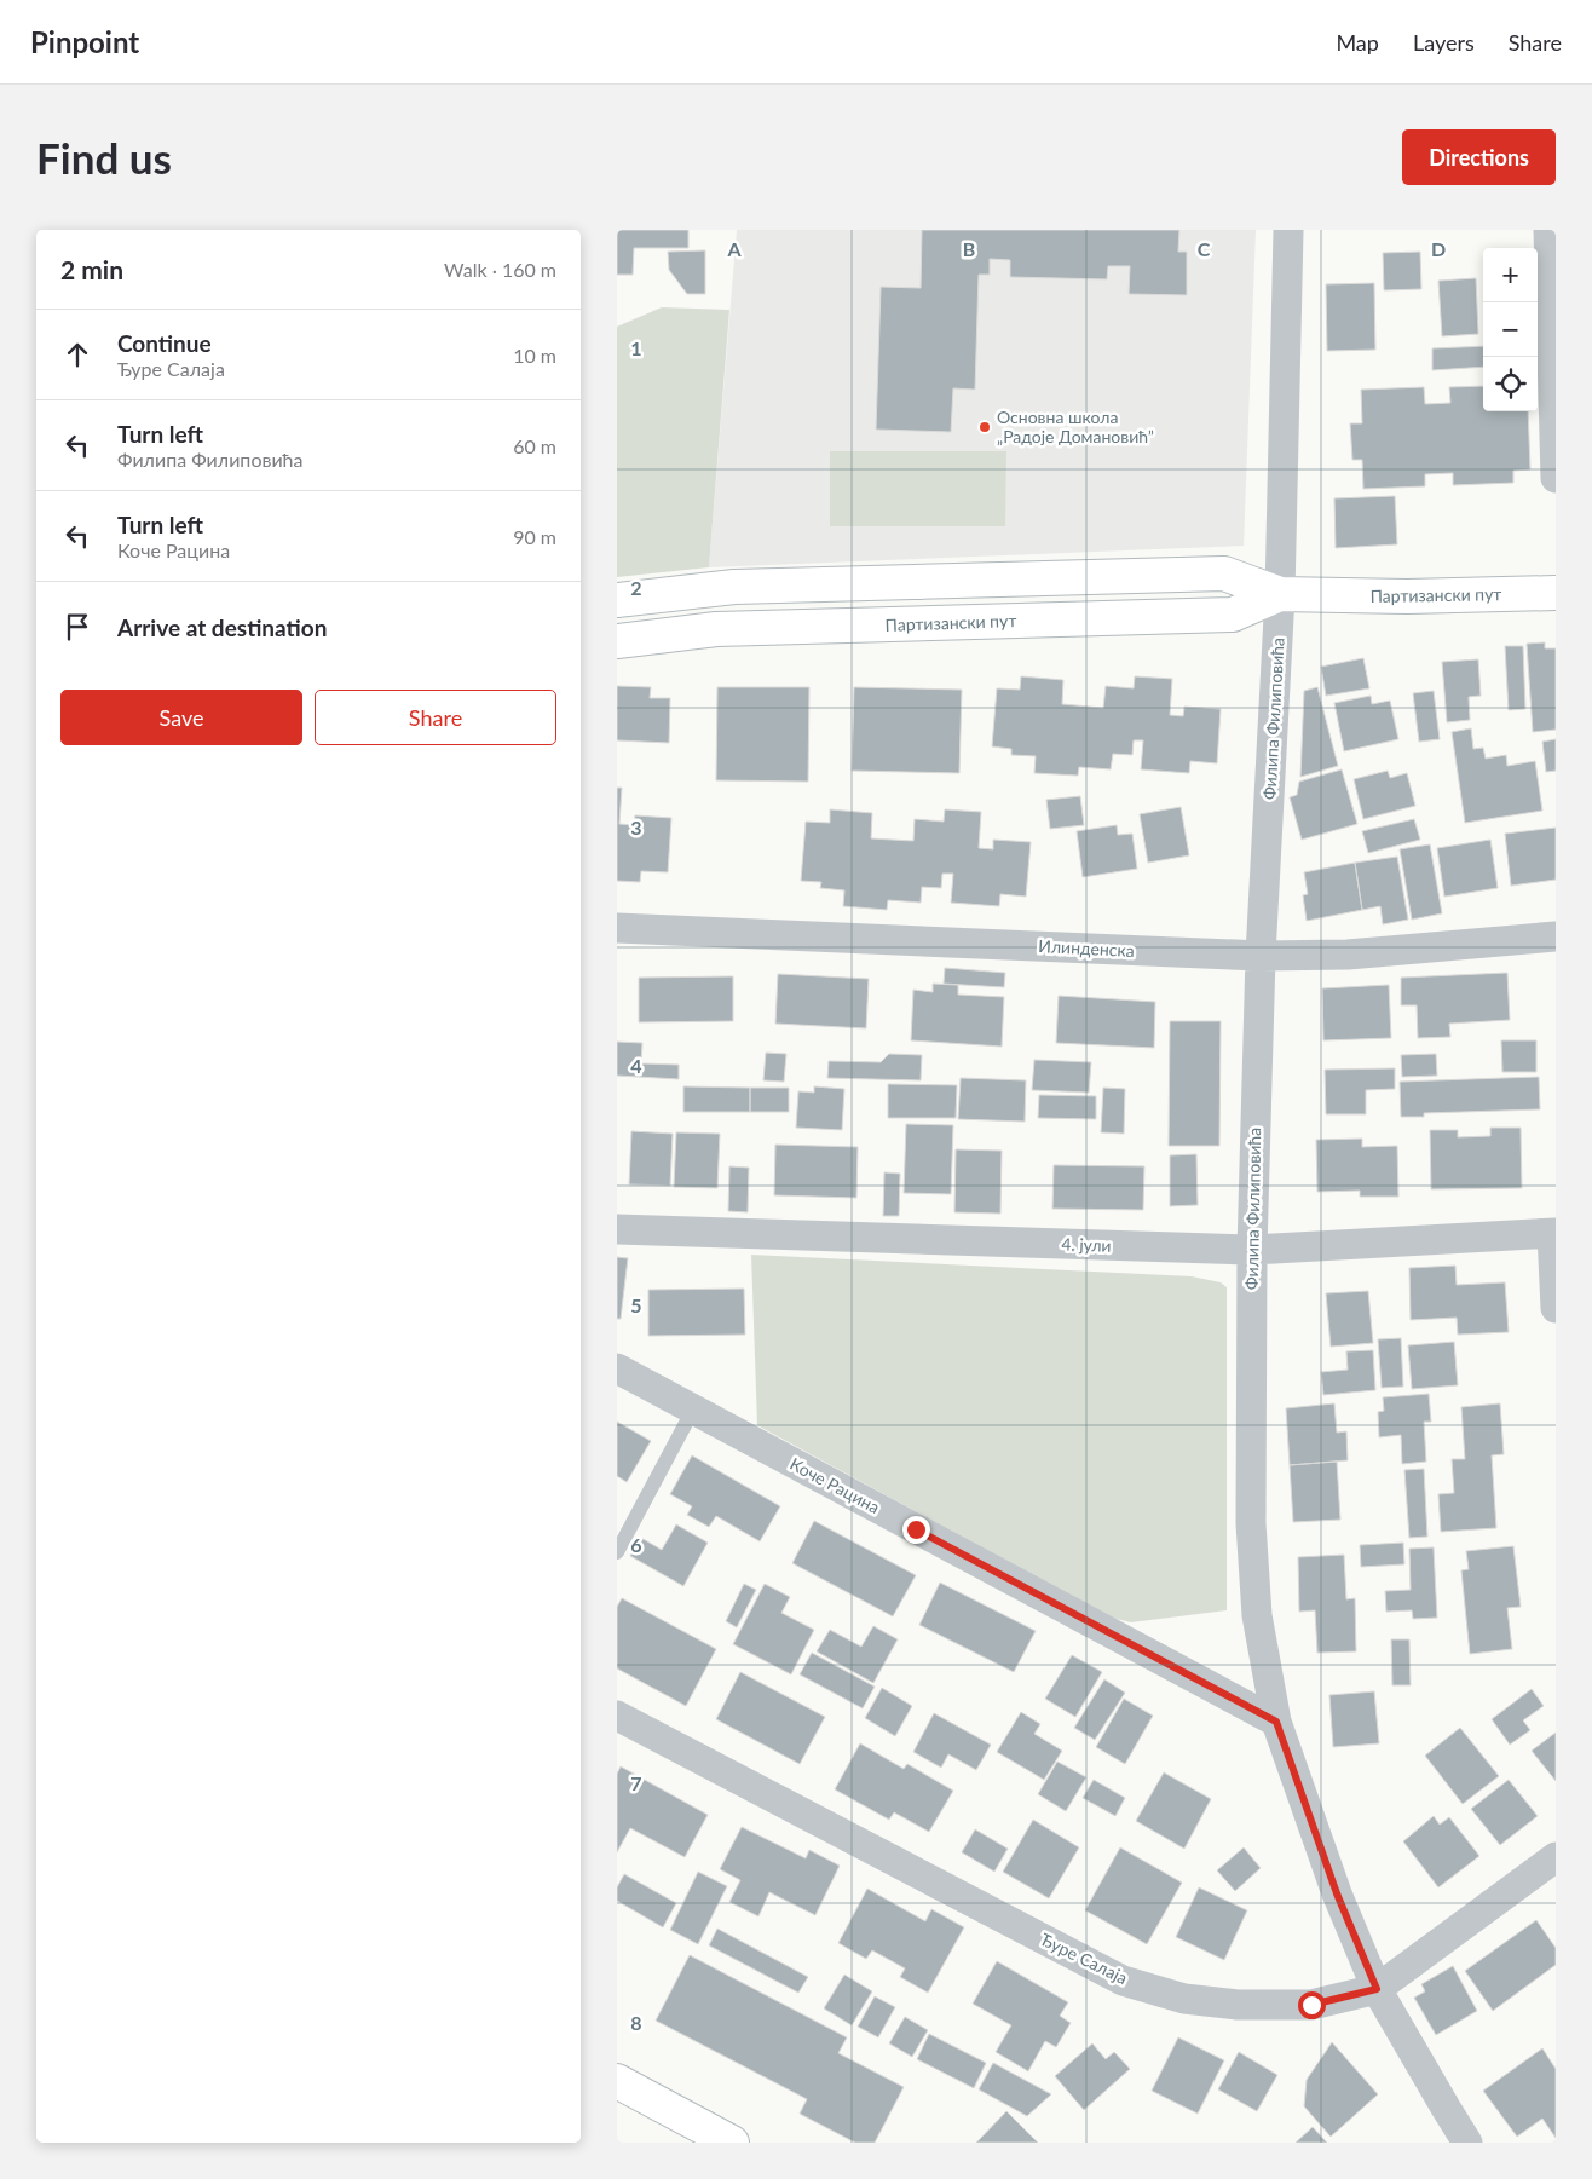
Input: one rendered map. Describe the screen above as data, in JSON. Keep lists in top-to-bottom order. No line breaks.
{"streets":{"main road":["Партизански пут"],"street":["Филипа Филиповића","Илинденска","4. јули","Коче Рацина","Ђуре Салаја"]},"crossings":[["Партизански пут","Филипа Филиповића"],["Филипа Филиповића","Илинденска"],["Филипа Филиповића","4. јули"],["Филипа Филиповића","Коче Рацина"],["Филипа Филиповића","Ђуре Салаја"]],"places":["Основна школа „Радоје Домановић”"],"page":{"header":"Pinpoint","nav":["Map","Layers","Share"],"buttons":["Directions",["Save","Share"]],"title":"Find us","heading":["2 min","Walk · 160 m"],"map_buttons":["+","−"],"list":[["Continue","Ђуре Салаја","10 m"],["Turn left","Филипа Филиповића","60 m"],["Turn left","Коче Рацина","90 m"],"Arrive at destination"]},"grid":{"columns":["A","B","C","D"],"rows":["1","2","3","4","5","6","7","8"]}}
